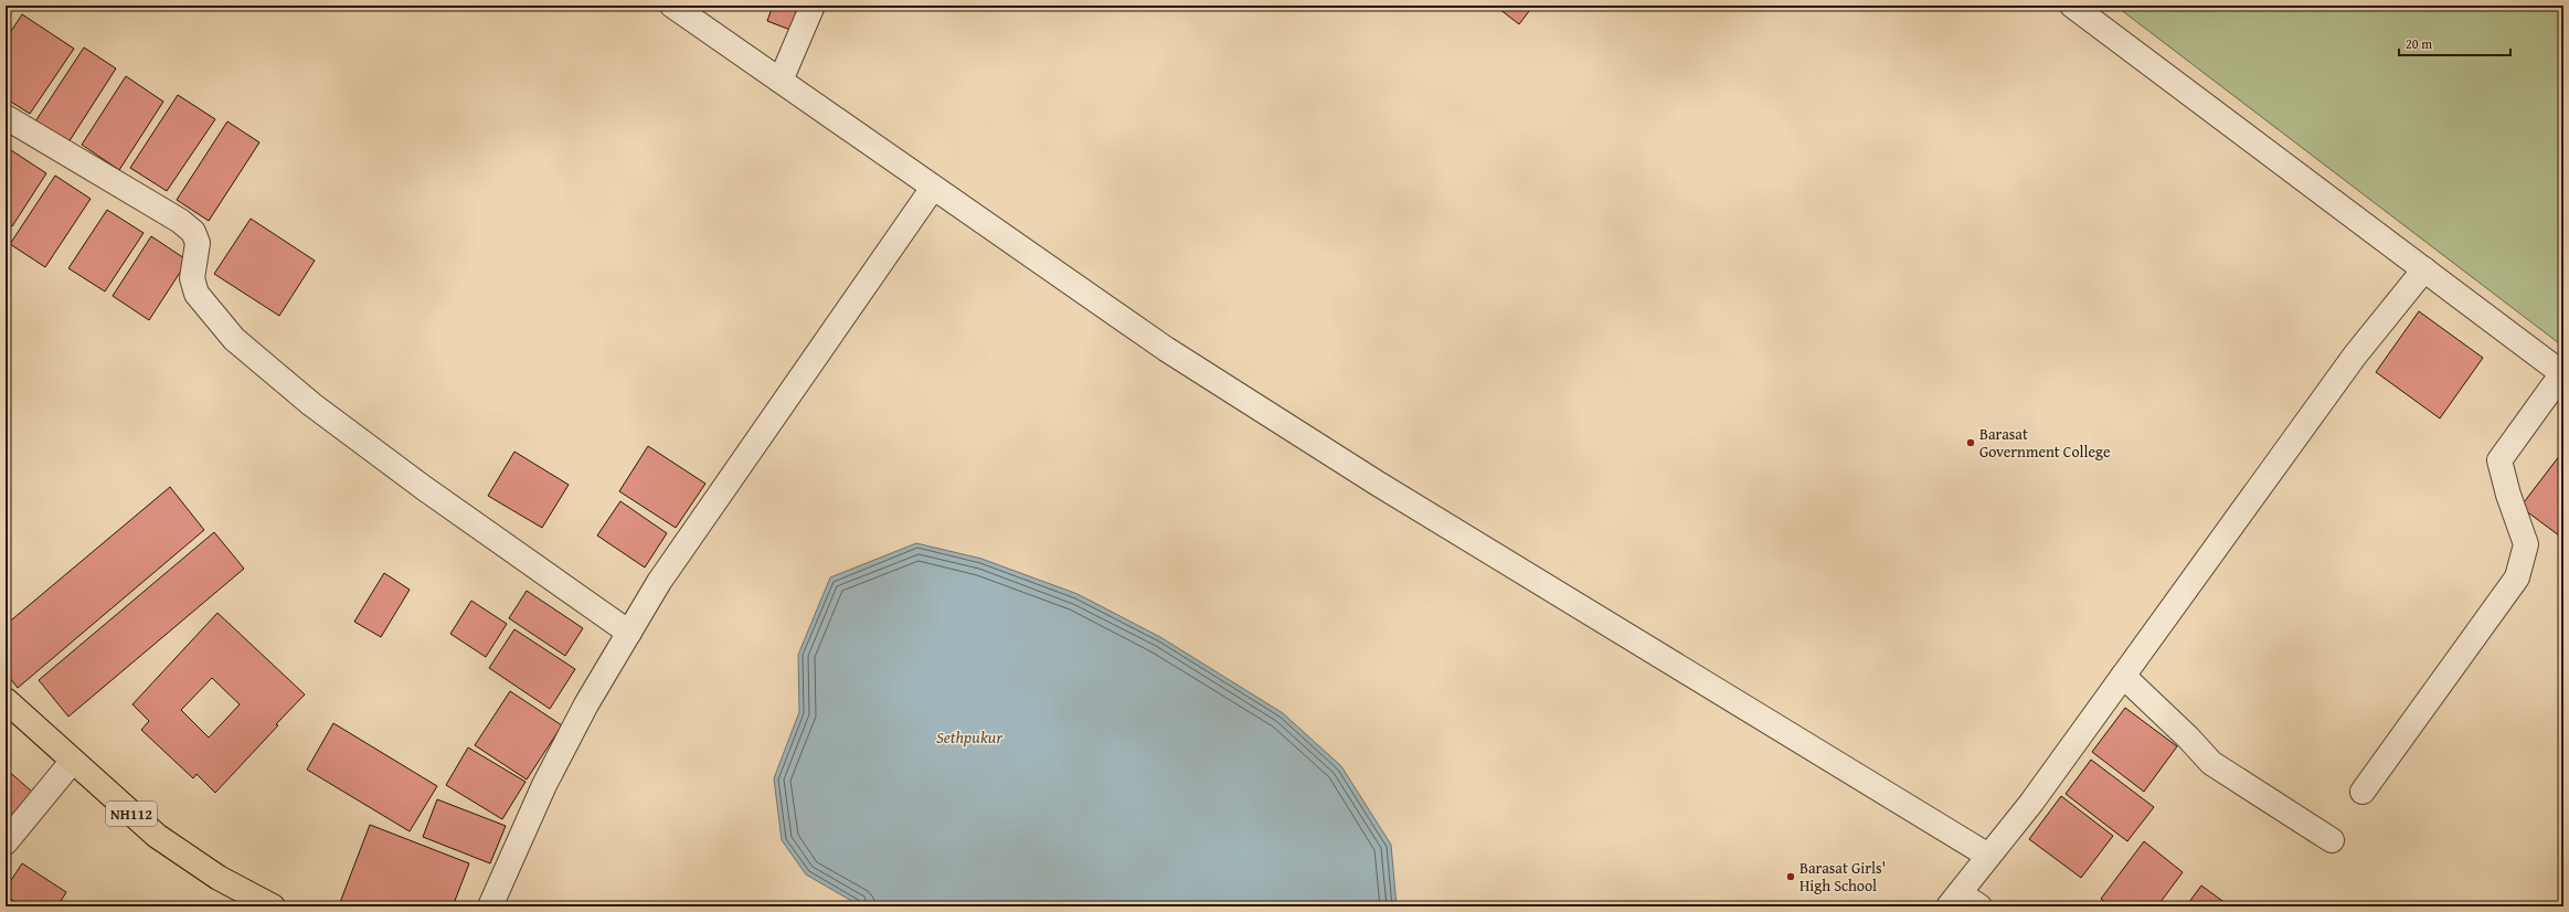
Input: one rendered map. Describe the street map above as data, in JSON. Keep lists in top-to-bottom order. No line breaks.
{"streets":{"highway":["NH112"]},"water":["Sethpukur"],"places":["Barasat Government College","Barasat Girls' High School"],"scale_bar":"20 m"}
